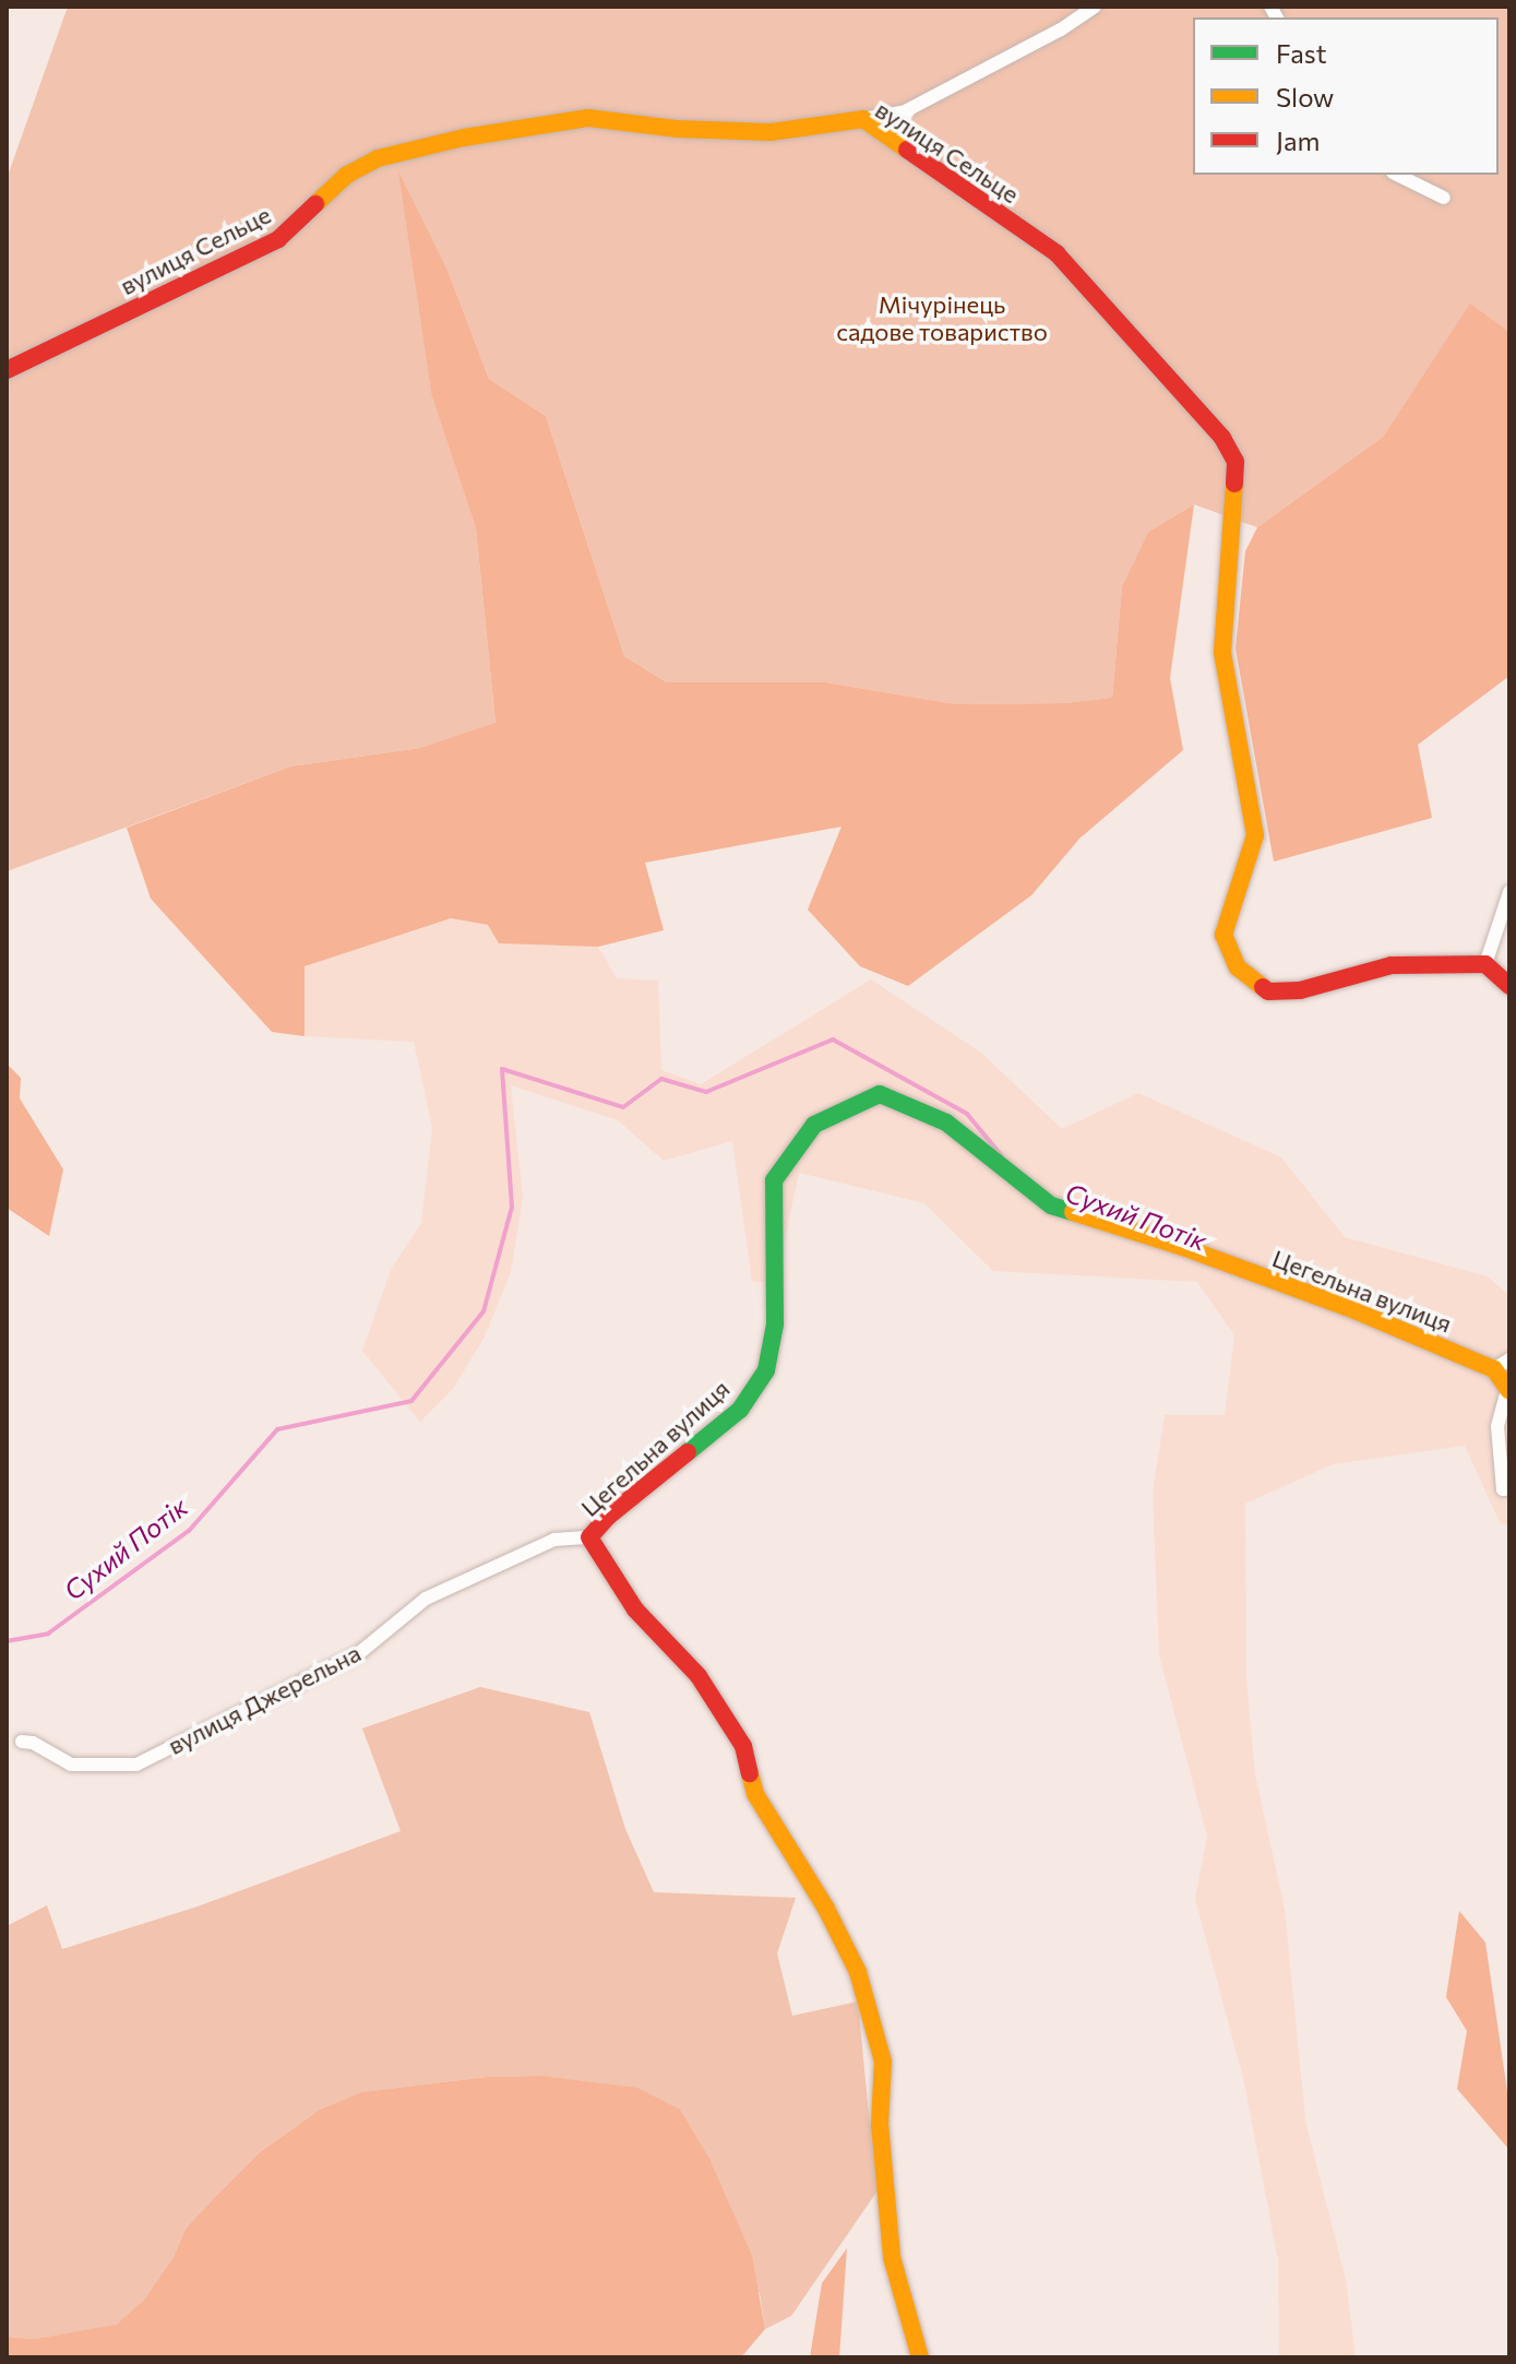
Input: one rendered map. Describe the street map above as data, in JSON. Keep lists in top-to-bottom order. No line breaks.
{"streets":{"street":["вулиця Сельце","Цегельна вулиця","вулиця Джерельна"]},"crossings":[["Цегельна вулиця","вулиця Джерельна"]],"water":["Сухий Потік"],"parks":["Мічурінець садове товариство"],"legend":["Fast","Slow","Jam"]}
